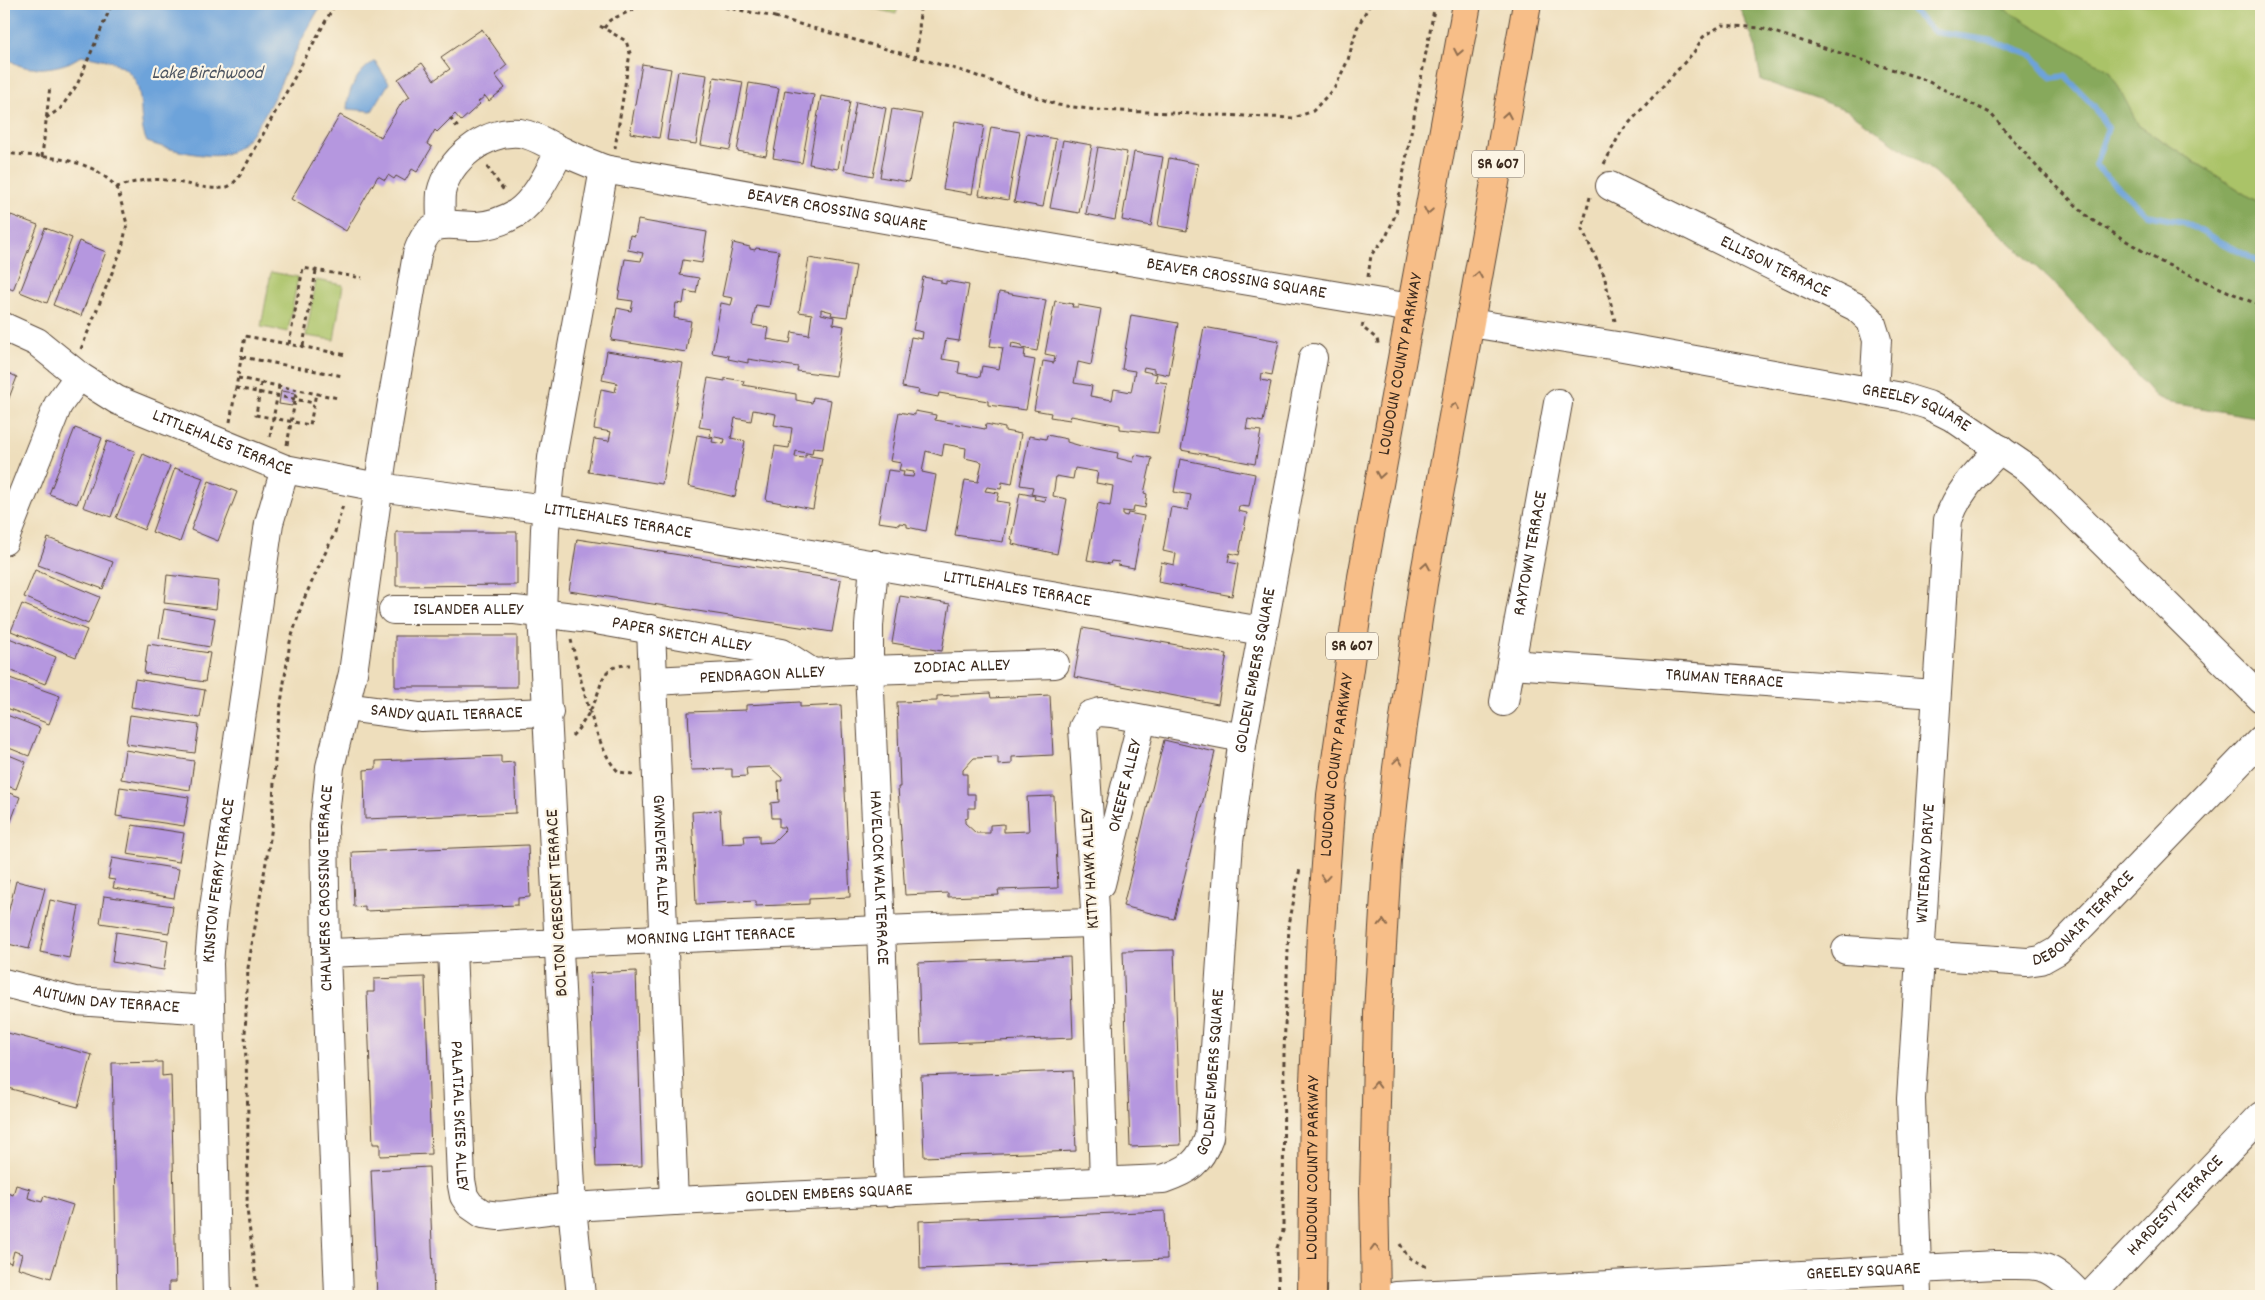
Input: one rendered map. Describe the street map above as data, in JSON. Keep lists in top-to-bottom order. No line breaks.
{"streets":{"main road":["SR 607","LOUDOUN COUNTY PARKWAY"],"street":["BEAVER CROSSING SQUARE","ELLISON TERRACE","GREELEY SQUARE","LITTLEHALES TERRACE","RAYTOWN TERRACE","ISLANDER ALLEY","PAPER SKETCH ALLEY","ZODIAC ALLEY","GOLDEN EMBERS SQUARE","PENDRAGON ALLEY","TRUMAN TERRACE","SANDY QUAIL TERRACE","OKEEFE ALLEY","GWYNEVERE ALLEY","WINTERDAY DRIVE","KITTY HAWK ALLEY","HAVELOCK WALK TERRACE","KINSTON FERRY TERRACE","CHALMERS CROSSING TERRACE","BOLTON CRESCENT TERRACE","DEBONAIR TERRACE","MORNING LIGHT TERRACE","AUTUMN DAY TERRACE","PALATIAL SKIES ALLEY","HARDESTY TERRACE"]},"crossings":[["SR 607","GREELEY SQUARE"],["BEAVER CROSSING SQUARE","LOUDOUN COUNTY PARKWAY"],["BEAVER CROSSING SQUARE","CHALMERS CROSSING TERRACE"],["ELLISON TERRACE","GREELEY SQUARE"],["GREELEY SQUARE","WINTERDAY DRIVE"],["LITTLEHALES TERRACE","GOLDEN EMBERS SQUARE"],["LITTLEHALES TERRACE","HAVELOCK WALK TERRACE"],["LITTLEHALES TERRACE","KINSTON FERRY TERRACE"],["LITTLEHALES TERRACE","CHALMERS CROSSING TERRACE"],["LITTLEHALES TERRACE","BOLTON CRESCENT TERRACE"],["RAYTOWN TERRACE","TRUMAN TERRACE"],["ISLANDER ALLEY","PAPER SKETCH ALLEY"],["ISLANDER ALLEY","BOLTON CRESCENT TERRACE"],["PAPER SKETCH ALLEY","PENDRAGON ALLEY"],["PAPER SKETCH ALLEY","GWYNEVERE ALLEY"],["PAPER SKETCH ALLEY","BOLTON CRESCENT TERRACE"],["ZODIAC ALLEY","PENDRAGON ALLEY"],["ZODIAC ALLEY","HAVELOCK WALK TERRACE"],["GOLDEN EMBERS SQUARE","GWYNEVERE ALLEY"],["GOLDEN EMBERS SQUARE","KITTY HAWK ALLEY"],["GOLDEN EMBERS SQUARE","HAVELOCK WALK TERRACE"],["GOLDEN EMBERS SQUARE","BOLTON CRESCENT TERRACE"],["GOLDEN EMBERS SQUARE","PALATIAL SKIES ALLEY"],["PENDRAGON ALLEY","GWYNEVERE ALLEY"],["PENDRAGON ALLEY","HAVELOCK WALK TERRACE"],["TRUMAN TERRACE","WINTERDAY DRIVE"],["SANDY QUAIL TERRACE","CHALMERS CROSSING TERRACE"],["SANDY QUAIL TERRACE","BOLTON CRESCENT TERRACE"],["OKEEFE ALLEY","KITTY HAWK ALLEY"],["OKEEFE ALLEY","MORNING LIGHT TERRACE"],["GWYNEVERE ALLEY","MORNING LIGHT TERRACE"],["WINTERDAY DRIVE","DEBONAIR TERRACE"],["KITTY HAWK ALLEY","MORNING LIGHT TERRACE"],["HAVELOCK WALK TERRACE","MORNING LIGHT TERRACE"],["KINSTON FERRY TERRACE","AUTUMN DAY TERRACE"],["CHALMERS CROSSING TERRACE","MORNING LIGHT TERRACE"],["BOLTON CRESCENT TERRACE","MORNING LIGHT TERRACE"],["BOLTON CRESCENT TERRACE","PALATIAL SKIES ALLEY"],["MORNING LIGHT TERRACE","PALATIAL SKIES ALLEY"]],"water":["Lake Birchwood"]}
